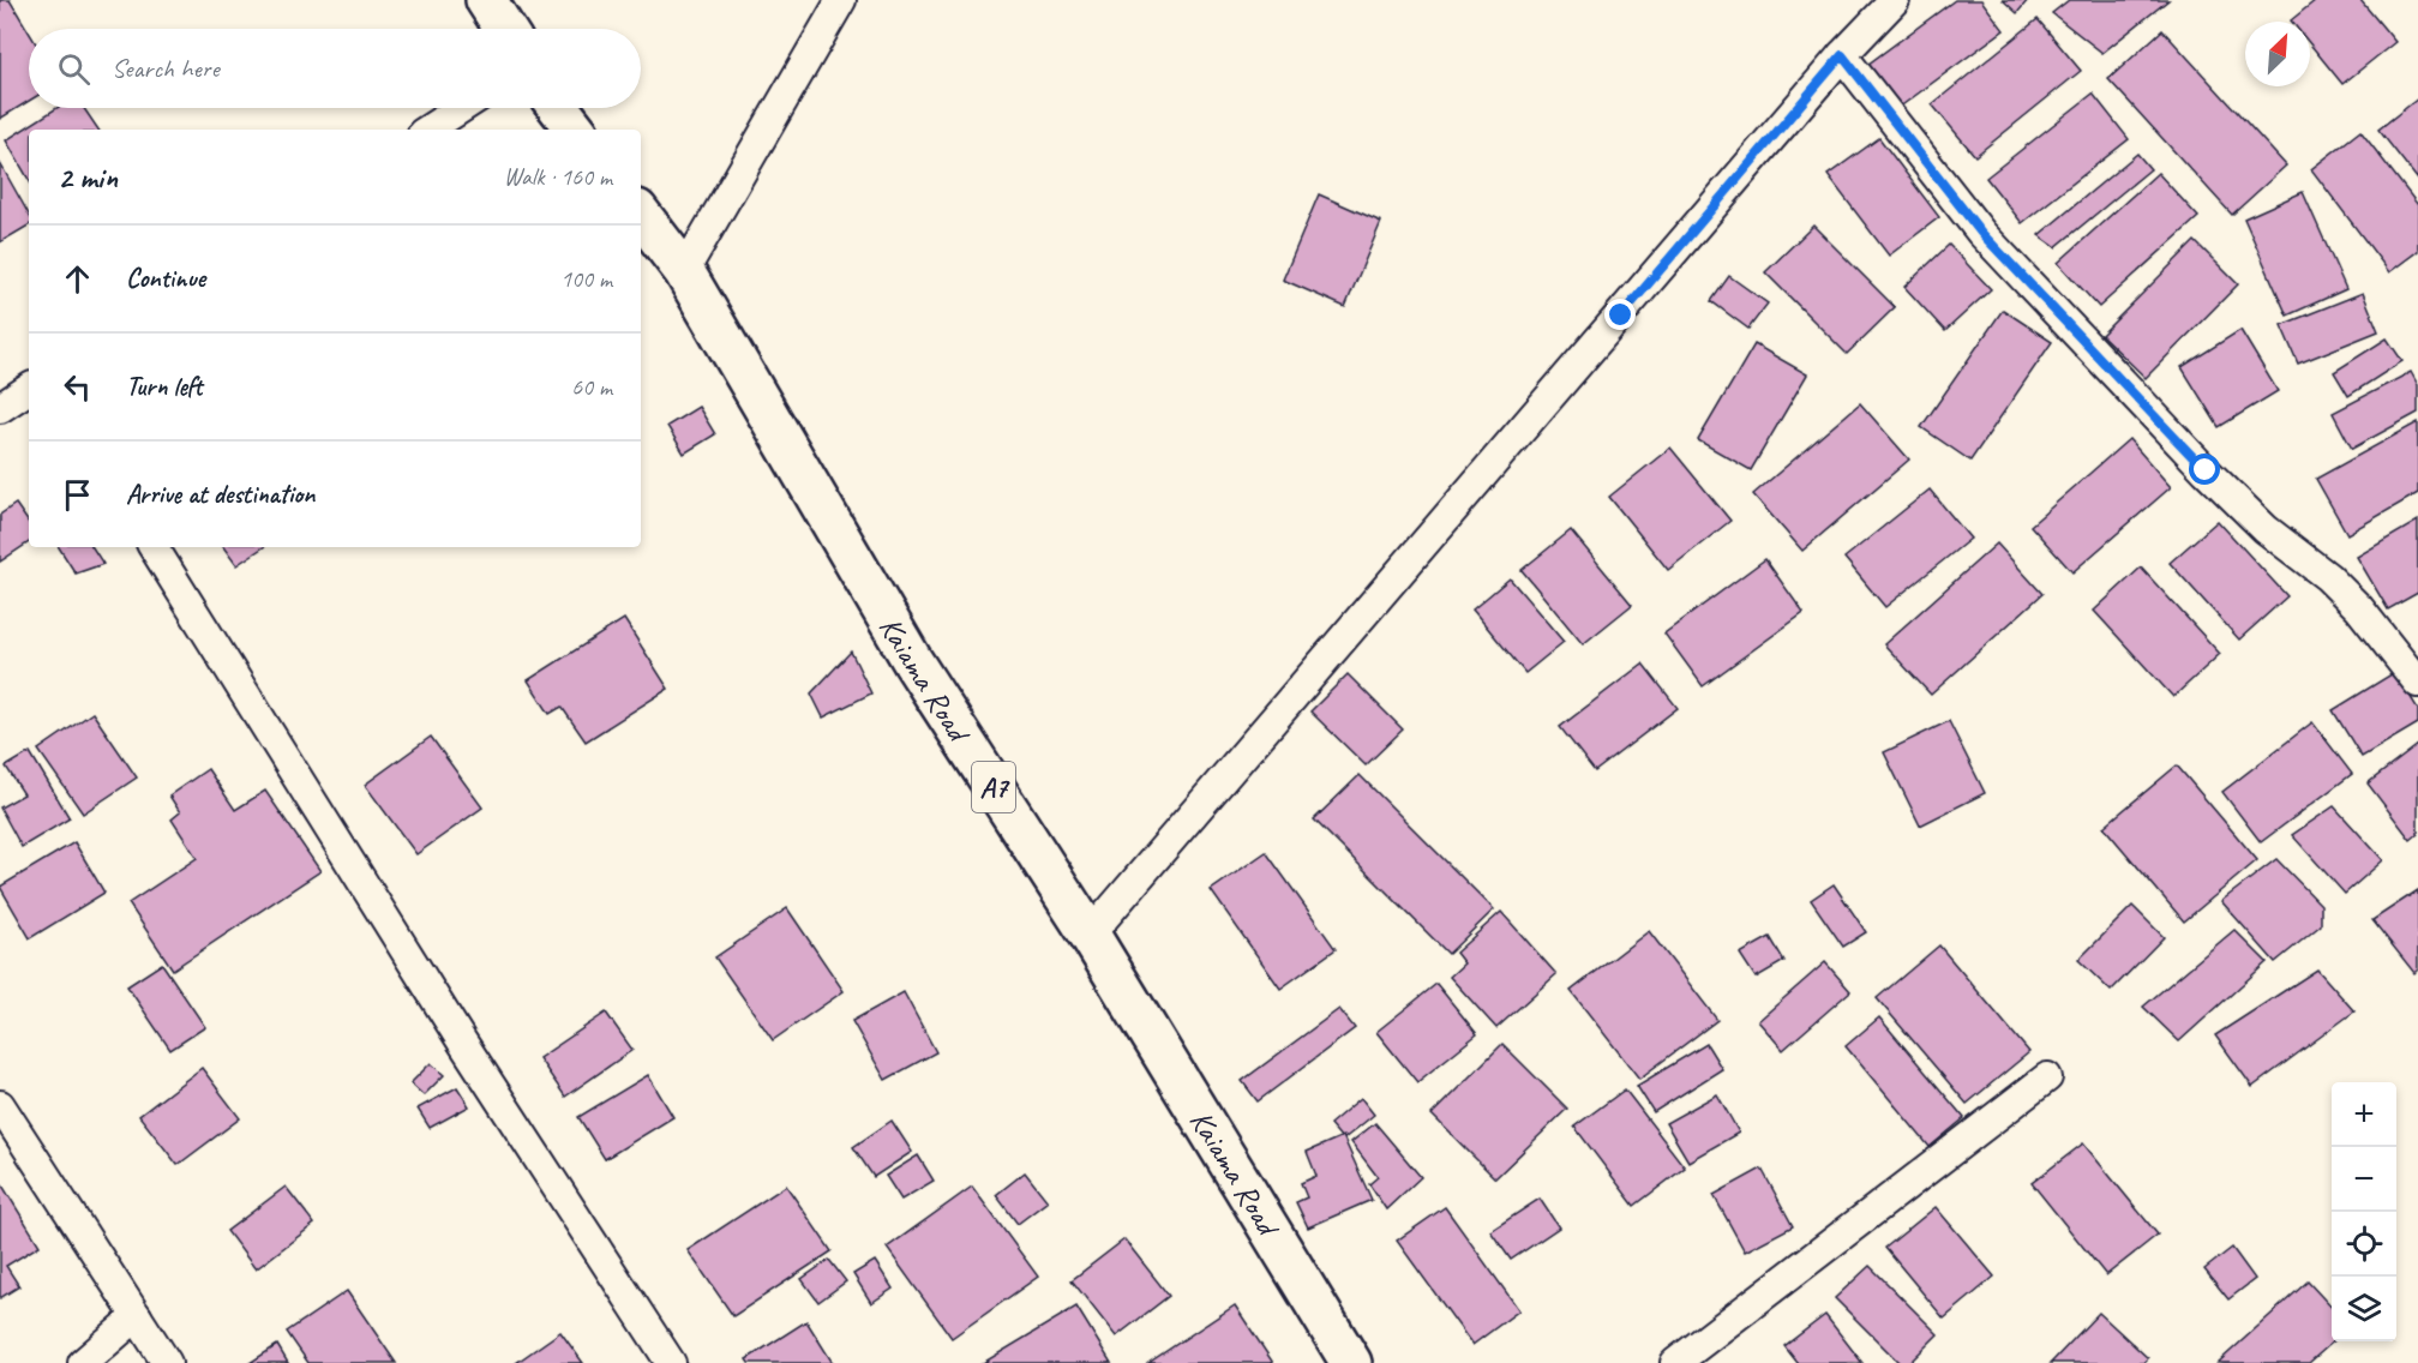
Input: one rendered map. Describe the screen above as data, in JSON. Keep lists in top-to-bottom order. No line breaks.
{"streets":{"highway":["Kaiama Road","A7"]},"north":"top right","page":{"search":"Search here","heading":["2 min","Walk · 160 m"],"list":[["Continue","100 m"],["Turn left","60 m"],"Arrive at destination"],"map_buttons":["+","−"]}}
